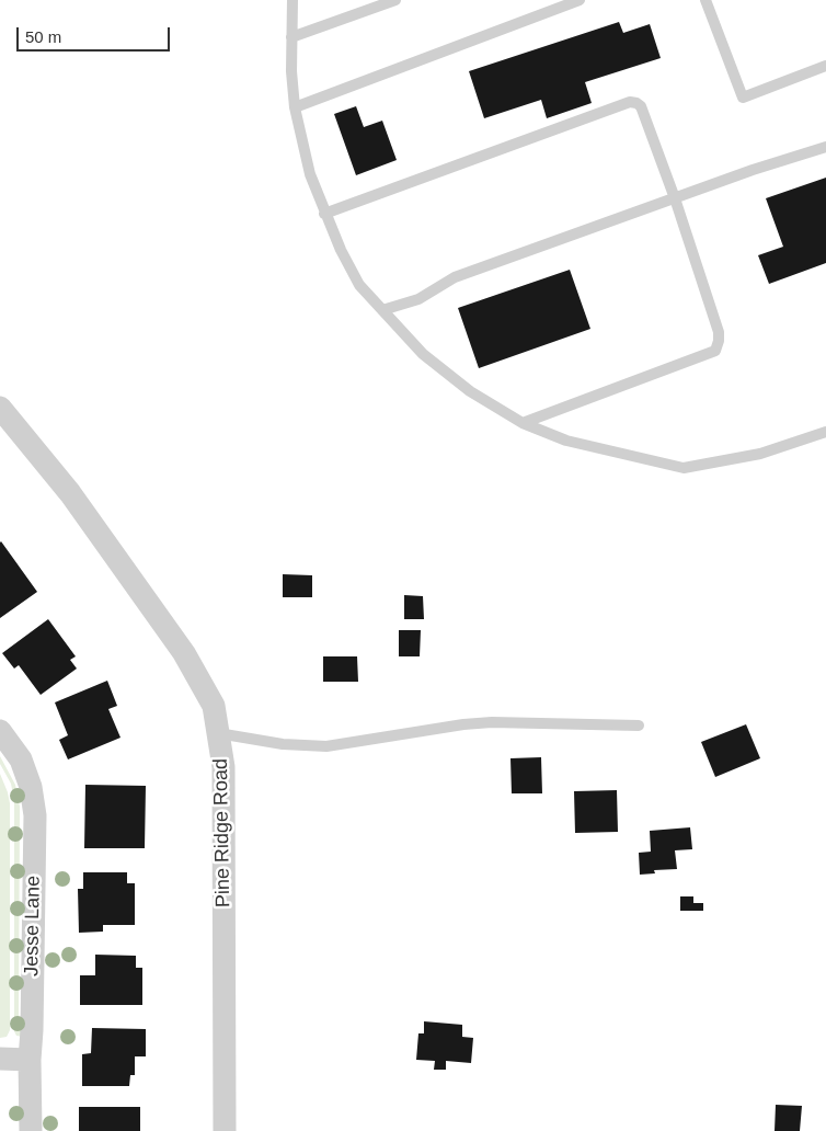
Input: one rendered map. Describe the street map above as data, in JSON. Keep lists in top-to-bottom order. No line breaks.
{"streets":{"street":["Pine Ridge Road","Jesse Lane"]},"scale_bar":"50 m"}
